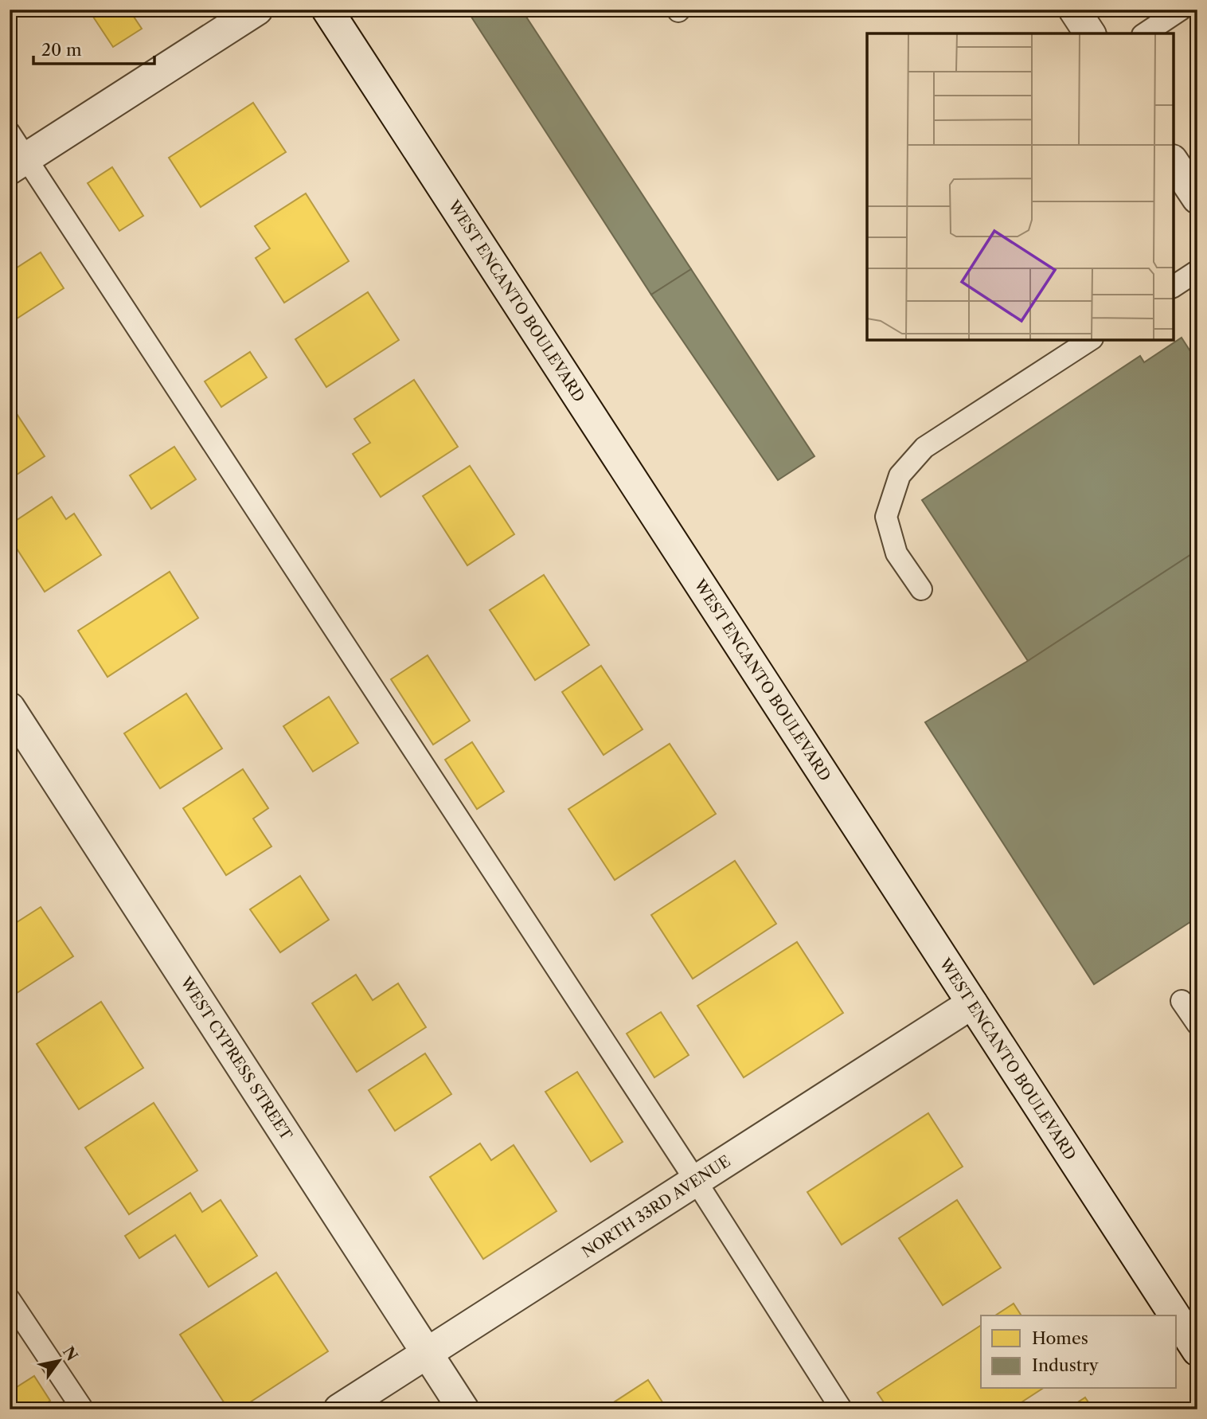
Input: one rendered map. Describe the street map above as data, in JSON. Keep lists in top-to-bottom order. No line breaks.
{"streets":{"street":["WEST ENCANTO BOULEVARD","WEST CYPRESS STREET","NORTH 33RD AVENUE"]},"crossings":[["WEST ENCANTO BOULEVARD","NORTH 33RD AVENUE"],["WEST CYPRESS STREET","NORTH 33RD AVENUE"]],"legend":["Homes","Industry"],"scale_bar":"20 m","north":"top right"}
